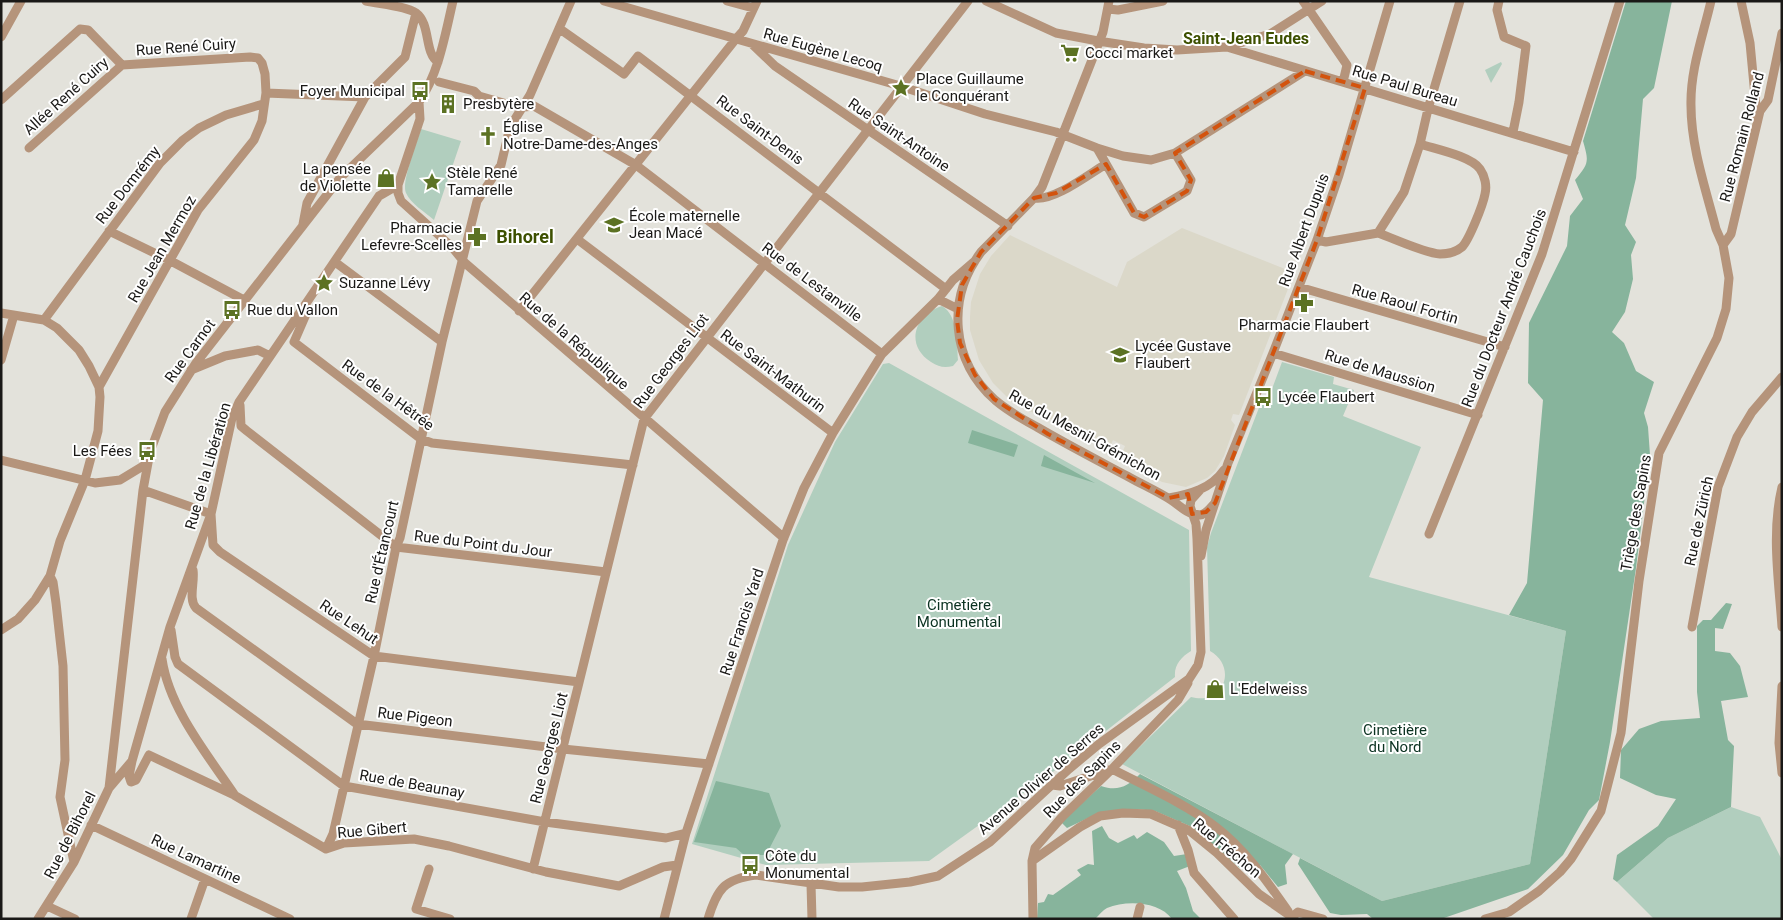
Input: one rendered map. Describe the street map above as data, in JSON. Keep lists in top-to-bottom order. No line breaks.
{"streets":{"street":["Rue René Cuiry","Rue Eugène Lecoq","Rue Paul Bureau","Allée René Cuiry","Rue Saint-Denis","Rue Saint-Antoine","Rue Romain Rolland","Rue Domrémy","Rue Albert Dupuis","Rue Jean Mermoz","Rue de Lestanville","Rue Raoul Fortin","Rue du Docteur André Cauchois","Rue de la République","Rue Carnot","Rue Georges Liot","Rue Saint-Mathurin","Rue de Maussion","Rue de la Hêtrée","Rue du Mesnil-Grémichon","Rue de la Libération","Triège des Sapins","Rue de Zürich","Rue du Point du Jour","Rue d'Étancourt","Rue Lehut","Rue Francis Yard","Rue Pigeon","Avenue Olivier de Serres","Rue des Sapins","Rue de Beaunay","Rue Gibert","Rue de Bihorel","Rue Fréchon","Rue Lamartine"]},"crossings":[["Rue René Cuiry","Allée René Cuiry"],["Rue René Cuiry","Rue Jean Mermoz"],["Rue Eugène Lecoq","Rue Paul Bureau"],["Rue Eugène Lecoq","Rue Saint-Antoine"],["Rue Eugène Lecoq","Rue Georges Liot"],["Rue Paul Bureau","Rue Albert Dupuis"],["Rue Paul Bureau","Rue du Docteur André Cauchois"],["Rue Saint-Denis","Rue Georges Liot"],["Rue Saint-Denis","Rue d'Étancourt"],["Rue Saint-Denis","Rue Francis Yard"],["Rue Saint-Antoine","Rue Georges Liot"],["Rue Romain Rolland","Triège des Sapins"],["Rue Domrémy","Rue Jean Mermoz"],["Rue Albert Dupuis","Rue Raoul Fortin"],["Rue Albert Dupuis","Rue de Maussion"],["Rue Albert Dupuis","Rue du Mesnil-Grémichon"],["Rue de Lestanville","Rue Georges Liot"],["Rue de Lestanville","Rue d'Étancourt"],["Rue de Lestanville","Rue Francis Yard"],["Rue Raoul Fortin","Rue du Docteur André Cauchois"],["Rue du Docteur André Cauchois","Rue de Maussion"],["Rue de la République","Rue Georges Liot"],["Rue de la République","Rue de la Libération"],["Rue de la République","Rue d'Étancourt"],["Rue de la République","Rue Francis Yard"],["Rue Carnot","Rue de la Libération"],["Rue Carnot","Rue de Bihorel"],["Rue Georges Liot","Rue Saint-Mathurin"],["Rue Georges Liot","Rue de la Hêtrée"],["Rue Georges Liot","Rue du Point du Jour"],["Rue Georges Liot","Rue Lehut"],["Rue Georges Liot","Rue Pigeon"],["Rue Georges Liot","Rue de Beaunay"],["Rue Georges Liot","Rue Gibert"],["Rue Saint-Mathurin","Rue Francis Yard"],["Rue de la Hêtrée","Rue de la Libération"],["Rue de la Hêtrée","Rue d'Étancourt"],["Rue du Mesnil-Grémichon","Rue Francis Yard"],["Rue de la Libération","Rue du Point du Jour"],["Rue de la Libération","Rue Lehut"],["Rue de la Libération","Rue Pigeon"],["Rue de la Libération","Rue de Beaunay"],["Rue de la Libération","Rue Gibert"],["Rue de la Libération","Rue de Bihorel"],["Rue du Point du Jour","Rue d'Étancourt"],["Rue d'Étancourt","Rue Lehut"],["Rue d'Étancourt","Rue Pigeon"],["Rue d'Étancourt","Rue de Beaunay"],["Rue d'Étancourt","Rue Gibert"],["Rue Francis Yard","Rue Pigeon"],["Rue Francis Yard","Rue de Beaunay"],["Rue Francis Yard","Rue Gibert"],["Avenue Olivier de Serres","Rue des Sapins"],["Rue des Sapins","Rue Fréchon"],["Rue de Bihorel","Rue Lamartine"]],"districts":["Saint-Jean Eudes","Bihorel"],"parks":["Cimetière Monumental","Cimetière du Nord"],"places":{"supermarket":["Cocci market"],"place":["Place Guillaume le Conquérant","Stèle René Tamarelle","Suzanne Lévy"],"bus stop":["Foyer Municipal","Rue du Vallon","Lycée Flaubert","Les Fées","Côte du Monumental"],"building":["Presbytère"],"church":["Église Notre-Dame-des-Anges"],"shop":["La pensée de Violette","L'Edelweiss"],"school or university":["École maternelle Jean Macé","Lycée Gustave Flaubert"],"pharmacy":["Pharmacie Lefevre-Scelles","Pharmacie Flaubert"]}}
